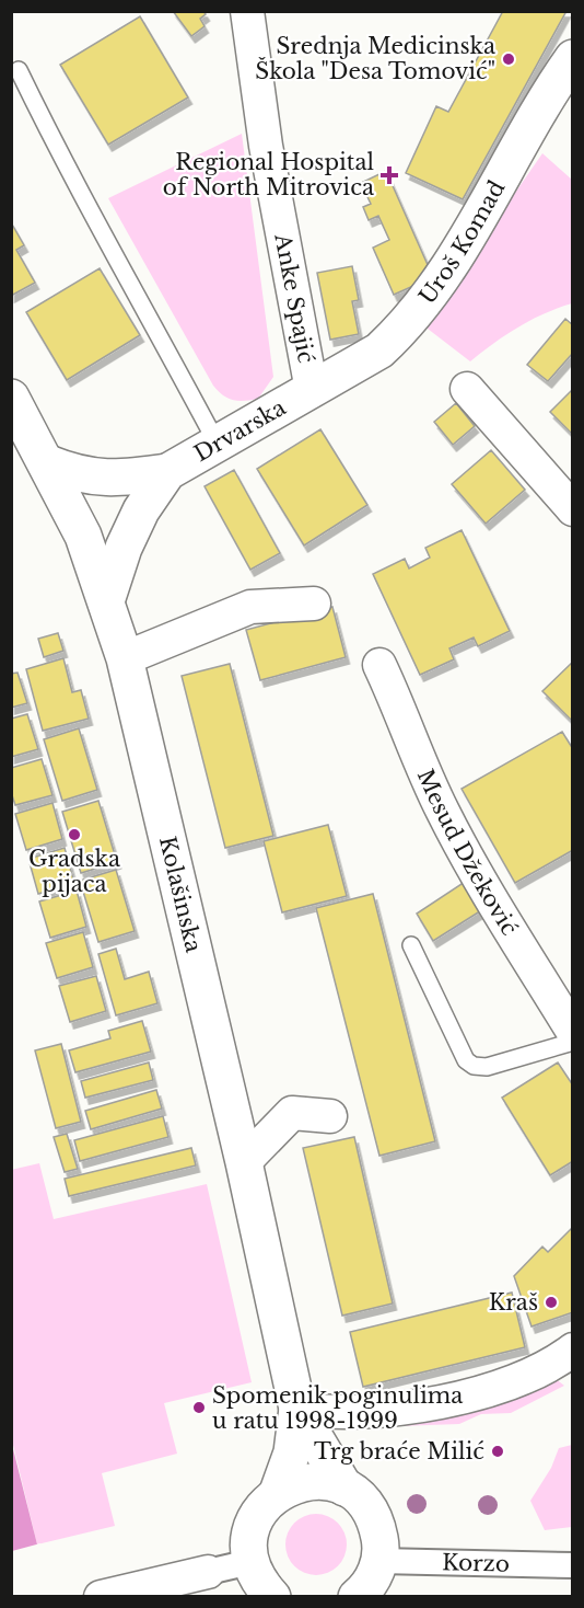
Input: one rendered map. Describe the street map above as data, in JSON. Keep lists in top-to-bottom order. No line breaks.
{"streets":{"main road":["Uroš Komad","Drvarska","Kolašinska"],"street":["Anke Spajić","Mesud Džeković","Korzo"]},"crossings":[["Uroš Komad","Anke Spajić"],["Uroš Komad","Drvarska"],["Anke Spajić","Drvarska"],["Drvarska","Kolašinska"]],"places":{"other":["Srednja Medicinska Škola \"Desa Tomović\"","Gradska pijaca","Kraš","Spomenik poginulima u ratu 1998-1999","Trg braće Milić"],"health":["Regional Hospital of North Mitrovica"]}}
